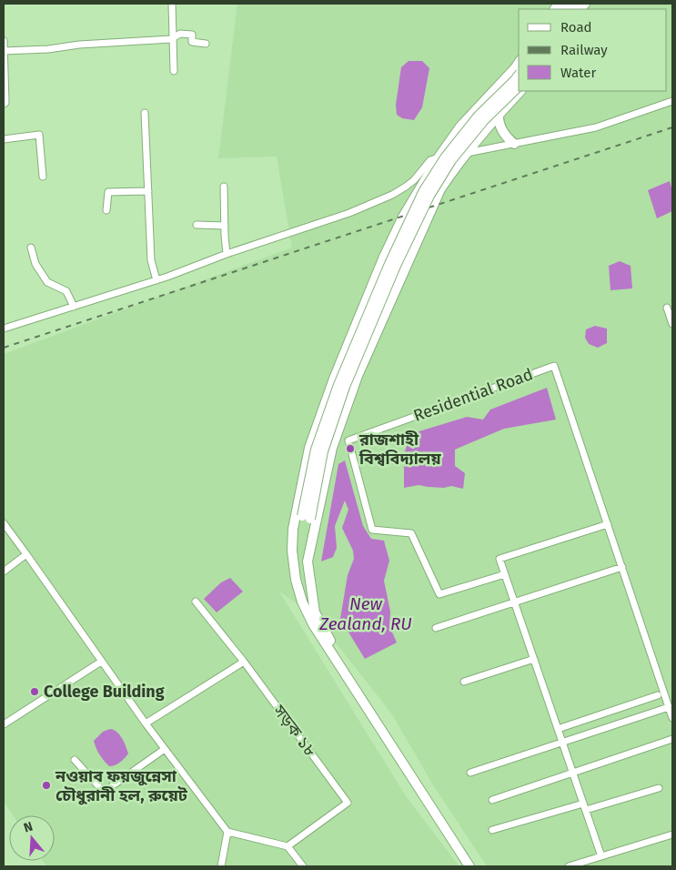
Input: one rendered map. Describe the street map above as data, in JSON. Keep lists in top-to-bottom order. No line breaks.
{"streets":{"street":["Residential Road","সড়ক ১৮"]},"water":["New Zealand, RU"],"places":["রাজশাহী বিশ্ববিদ্যালয়","College Building","নওয়াব ফয়জুন্নেসা চৌধুরানী হল, রুয়েট"],"legend":["Road","Railway","Water"],"north":"top"}
